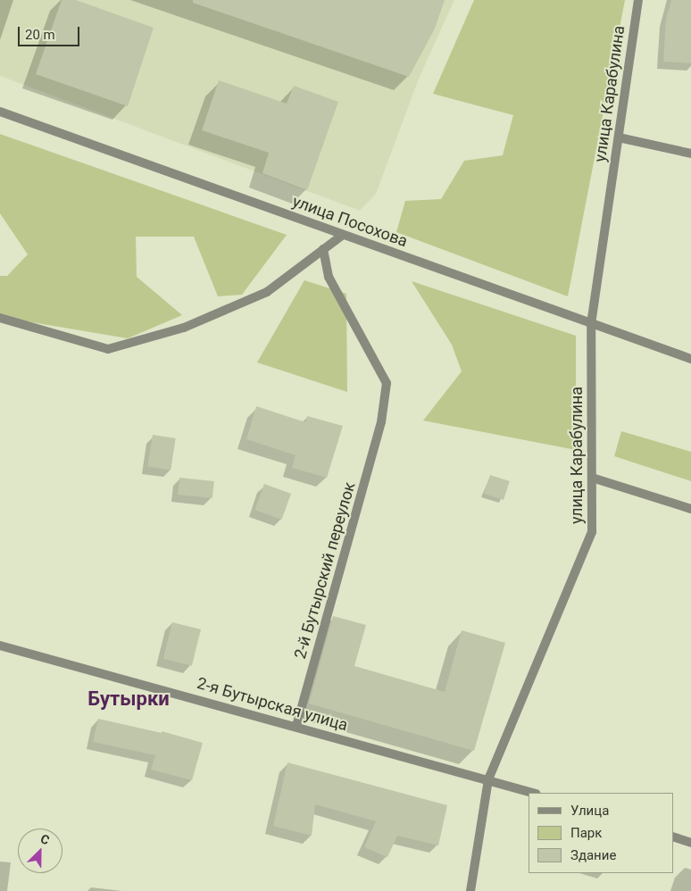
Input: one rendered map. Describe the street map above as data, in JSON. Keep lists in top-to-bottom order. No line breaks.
{"streets":{"street":["улица Карабулина","улица Посохова","2-й Бутырский переулок","2-я Бутырская улица"]},"crossings":[["улица Карабулина","улица Посохова"],["улица Карабулина","2-я Бутырская улица"],["2-й Бутырский переулок","2-я Бутырская улица"]],"districts":["Бутырки"],"legend":["Улица","Парк","Здание"],"scale_bar":"20 m","north":"top right"}
